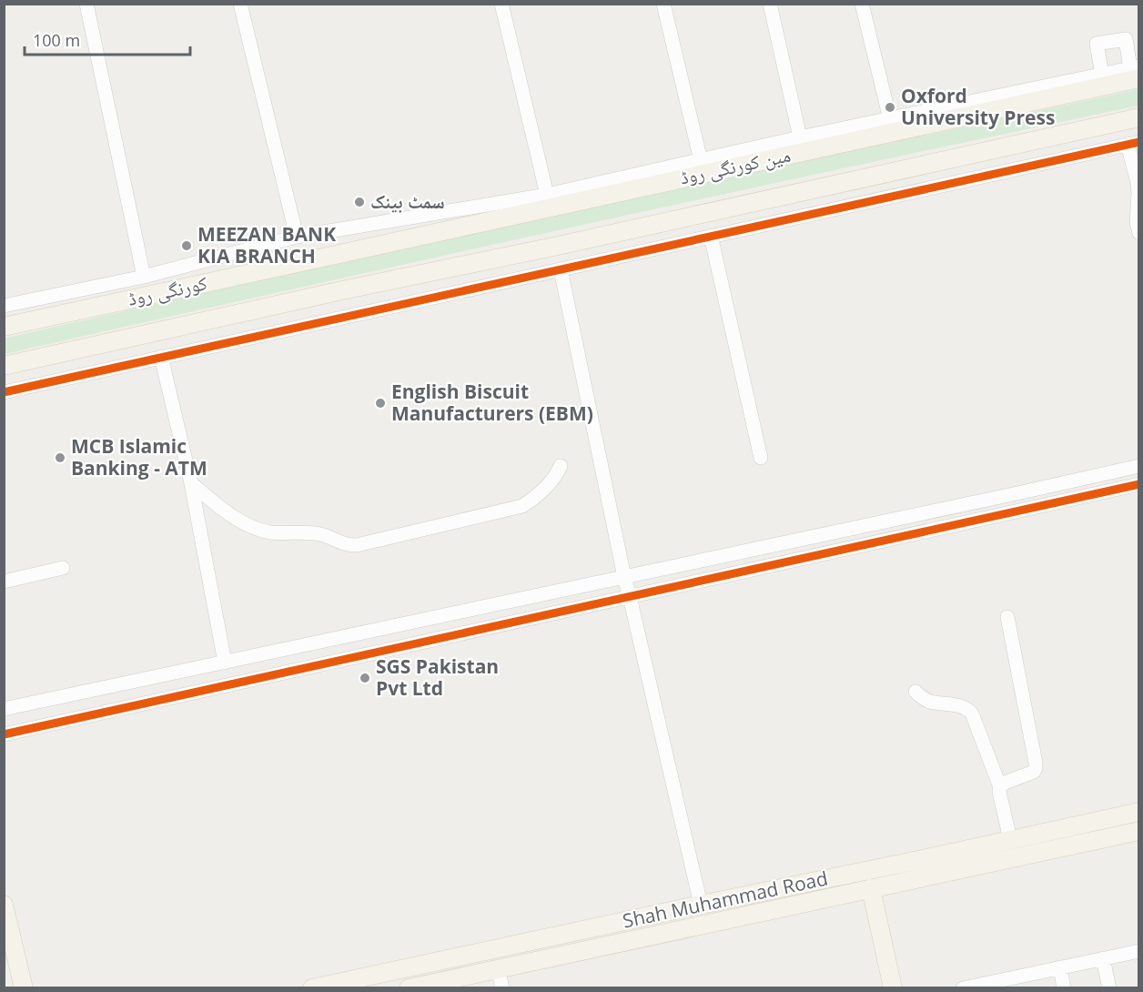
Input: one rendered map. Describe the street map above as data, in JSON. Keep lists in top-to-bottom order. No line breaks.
{"streets":{"main road":["مین کورنگی روڈ","کورنگی روڈ","Shah Muhammad Road"]},"crossings":[["مین کورنگی روڈ","کورنگی روڈ"]],"places":["Oxford University Press","سمٹ بینک","MEEZAN BANK KIA BRANCH","English Biscuit Manufacturers (EBM)","MCB Islamic Banking - ATM","SGS Pakistan Pvt Ltd"],"scale_bar":"100 m"}
